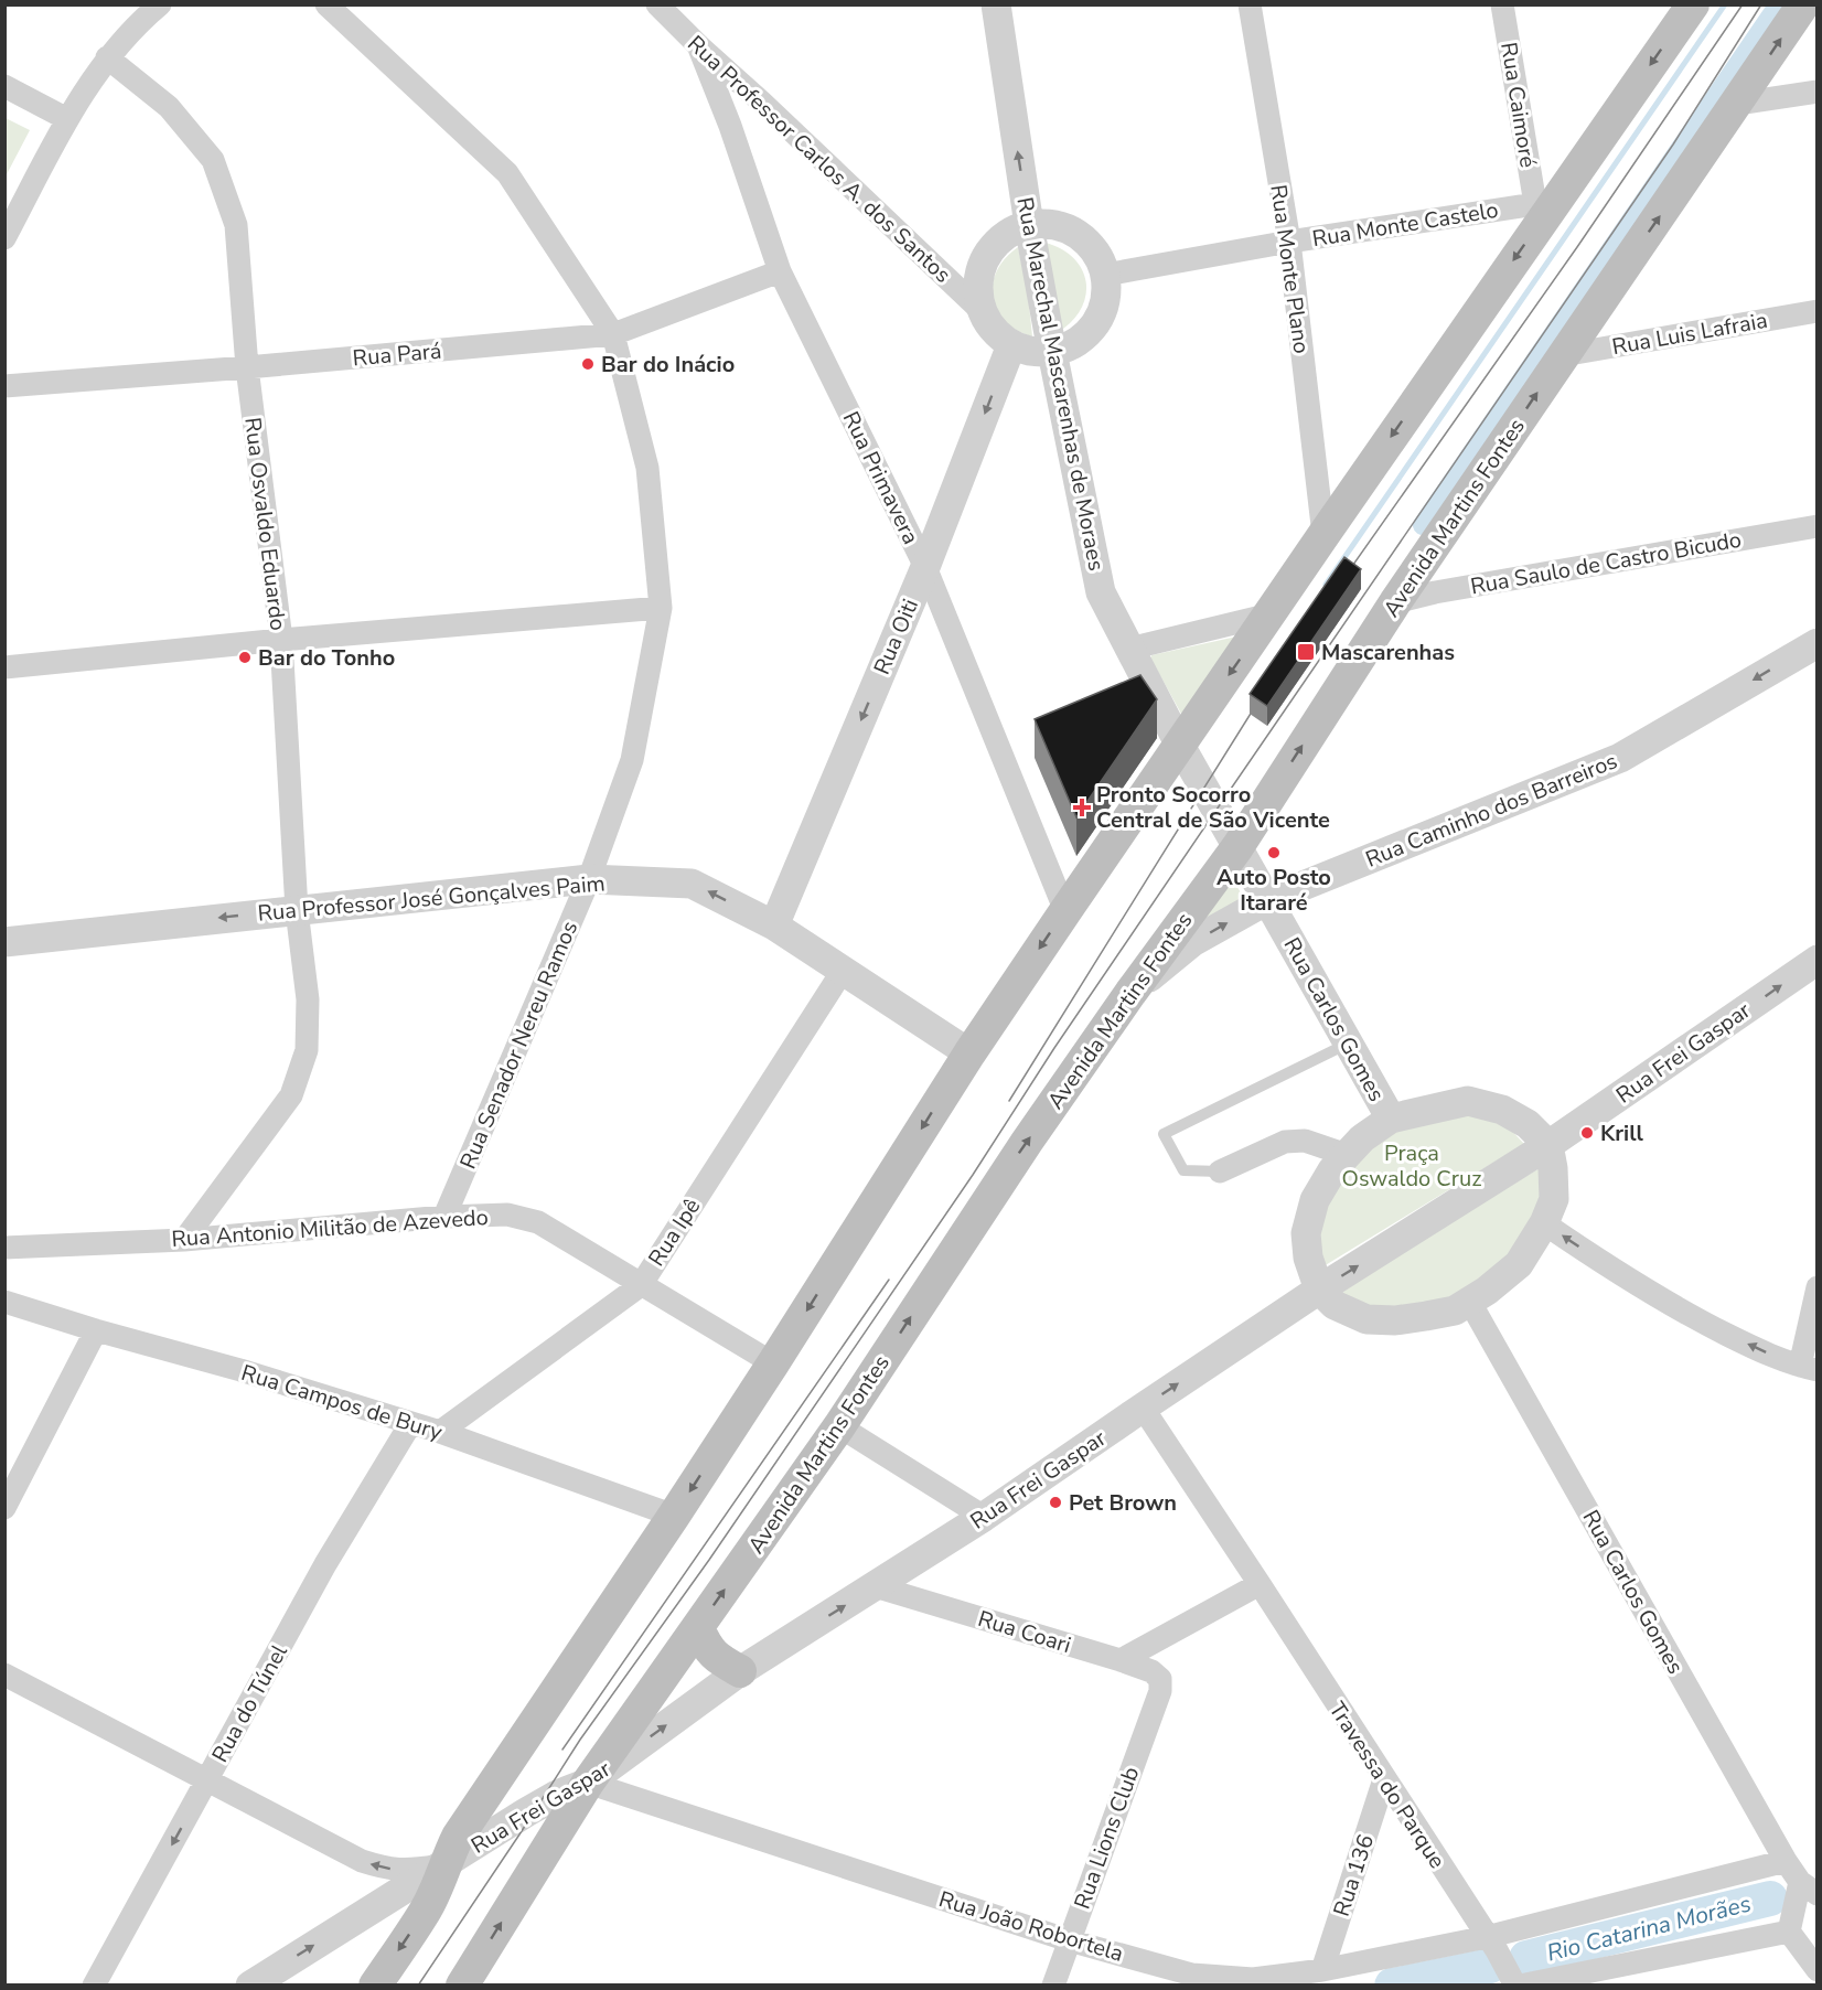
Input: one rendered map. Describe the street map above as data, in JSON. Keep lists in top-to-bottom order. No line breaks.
{"streets":{"main road":["Avenida Martins Fontes"],"street":["Rua Caimoré","Rua Professor Carlos A. dos Santos","Rua Monte Castelo","Rua Monte Plano","Rua Luis Lafraia","Rua Pará","Rua Marechal Mascarenhas de Moraes","Rua Primavera","Rua Osvaldo Eduardo","Rua Saulo de Castro Bicudo","Rua Oiti","Rua Caminho dos Barreiros","Rua Professor José Gonçalves Paim","Rua Carlos Gomes","Rua Senador Nereu Ramos","Rua Frei Gaspar","Rua Antonio Militão de Azevedo","Rua Ipê","Rua Campos de Bury","Rua Coari","Rua do Túnel","Travessa do Parque","Rua Lions Club","Rua 136","Rua João Robortela"]},"crossings":[["Rua Caimoré","Rua Monte Castelo"],["Rua Professor Carlos A. dos Santos","Rua Primavera"],["Rua Monte Castelo","Rua Monte Plano"],["Rua Luis Lafraia","Avenida Martins Fontes"],["Rua Pará","Rua Primavera"],["Rua Pará","Rua Osvaldo Eduardo"],["Rua Pará","Rua Senador Nereu Ramos"],["Rua Marechal Mascarenhas de Moraes","Rua Carlos Gomes"],["Rua Primavera","Rua Oiti"],["Avenida Martins Fontes","Rua Saulo de Castro Bicudo"],["Avenida Martins Fontes","Rua Caminho dos Barreiros"],["Avenida Martins Fontes","Rua Carlos Gomes"],["Avenida Martins Fontes","Rua Frei Gaspar"],["Avenida Martins Fontes","Rua João Robortela"],["Rua Osvaldo Eduardo","Rua Professor José Gonçalves Paim"],["Rua Osvaldo Eduardo","Rua Antonio Militão de Azevedo"],["Rua Oiti","Rua Professor José Gonçalves Paim"],["Rua Caminho dos Barreiros","Rua Carlos Gomes"],["Rua Professor José Gonçalves Paim","Rua Senador Nereu Ramos"],["Rua Professor José Gonçalves Paim","Rua Ipê"],["Rua Carlos Gomes","Rua João Robortela"],["Rua Senador Nereu Ramos","Rua Antonio Militão de Azevedo"],["Rua Frei Gaspar","Rua Coari"],["Rua Frei Gaspar","Travessa do Parque"],["Rua Frei Gaspar","Rua João Robortela"],["Rua Antonio Militão de Azevedo","Rua Ipê"],["Rua Ipê","Rua Campos de Bury"],["Rua Campos de Bury","Rua do Túnel"],["Rua Coari","Rua Lions Club"],["Travessa do Parque","Rua 136"],["Travessa do Parque","Rua João Robortela"],["Rua Lions Club","Rua João Robortela"],["Rua 136","Rua João Robortela"]],"one_way":["Rua Oiti","Rua Professor José Gonçalves Paim","Rua Frei Gaspar","Rua do Túnel"],"water":["Rio Catarina Morães"],"parks":["Praça Oswaldo Cruz"],"places":{"other":["Bar do Inácio","Bar do Tonho","Auto Posto Itararé","Krill","Pet Brown"],"transit":["Mascarenhas"],"health":["Pronto Socorro Central de São Vicente"]}}
